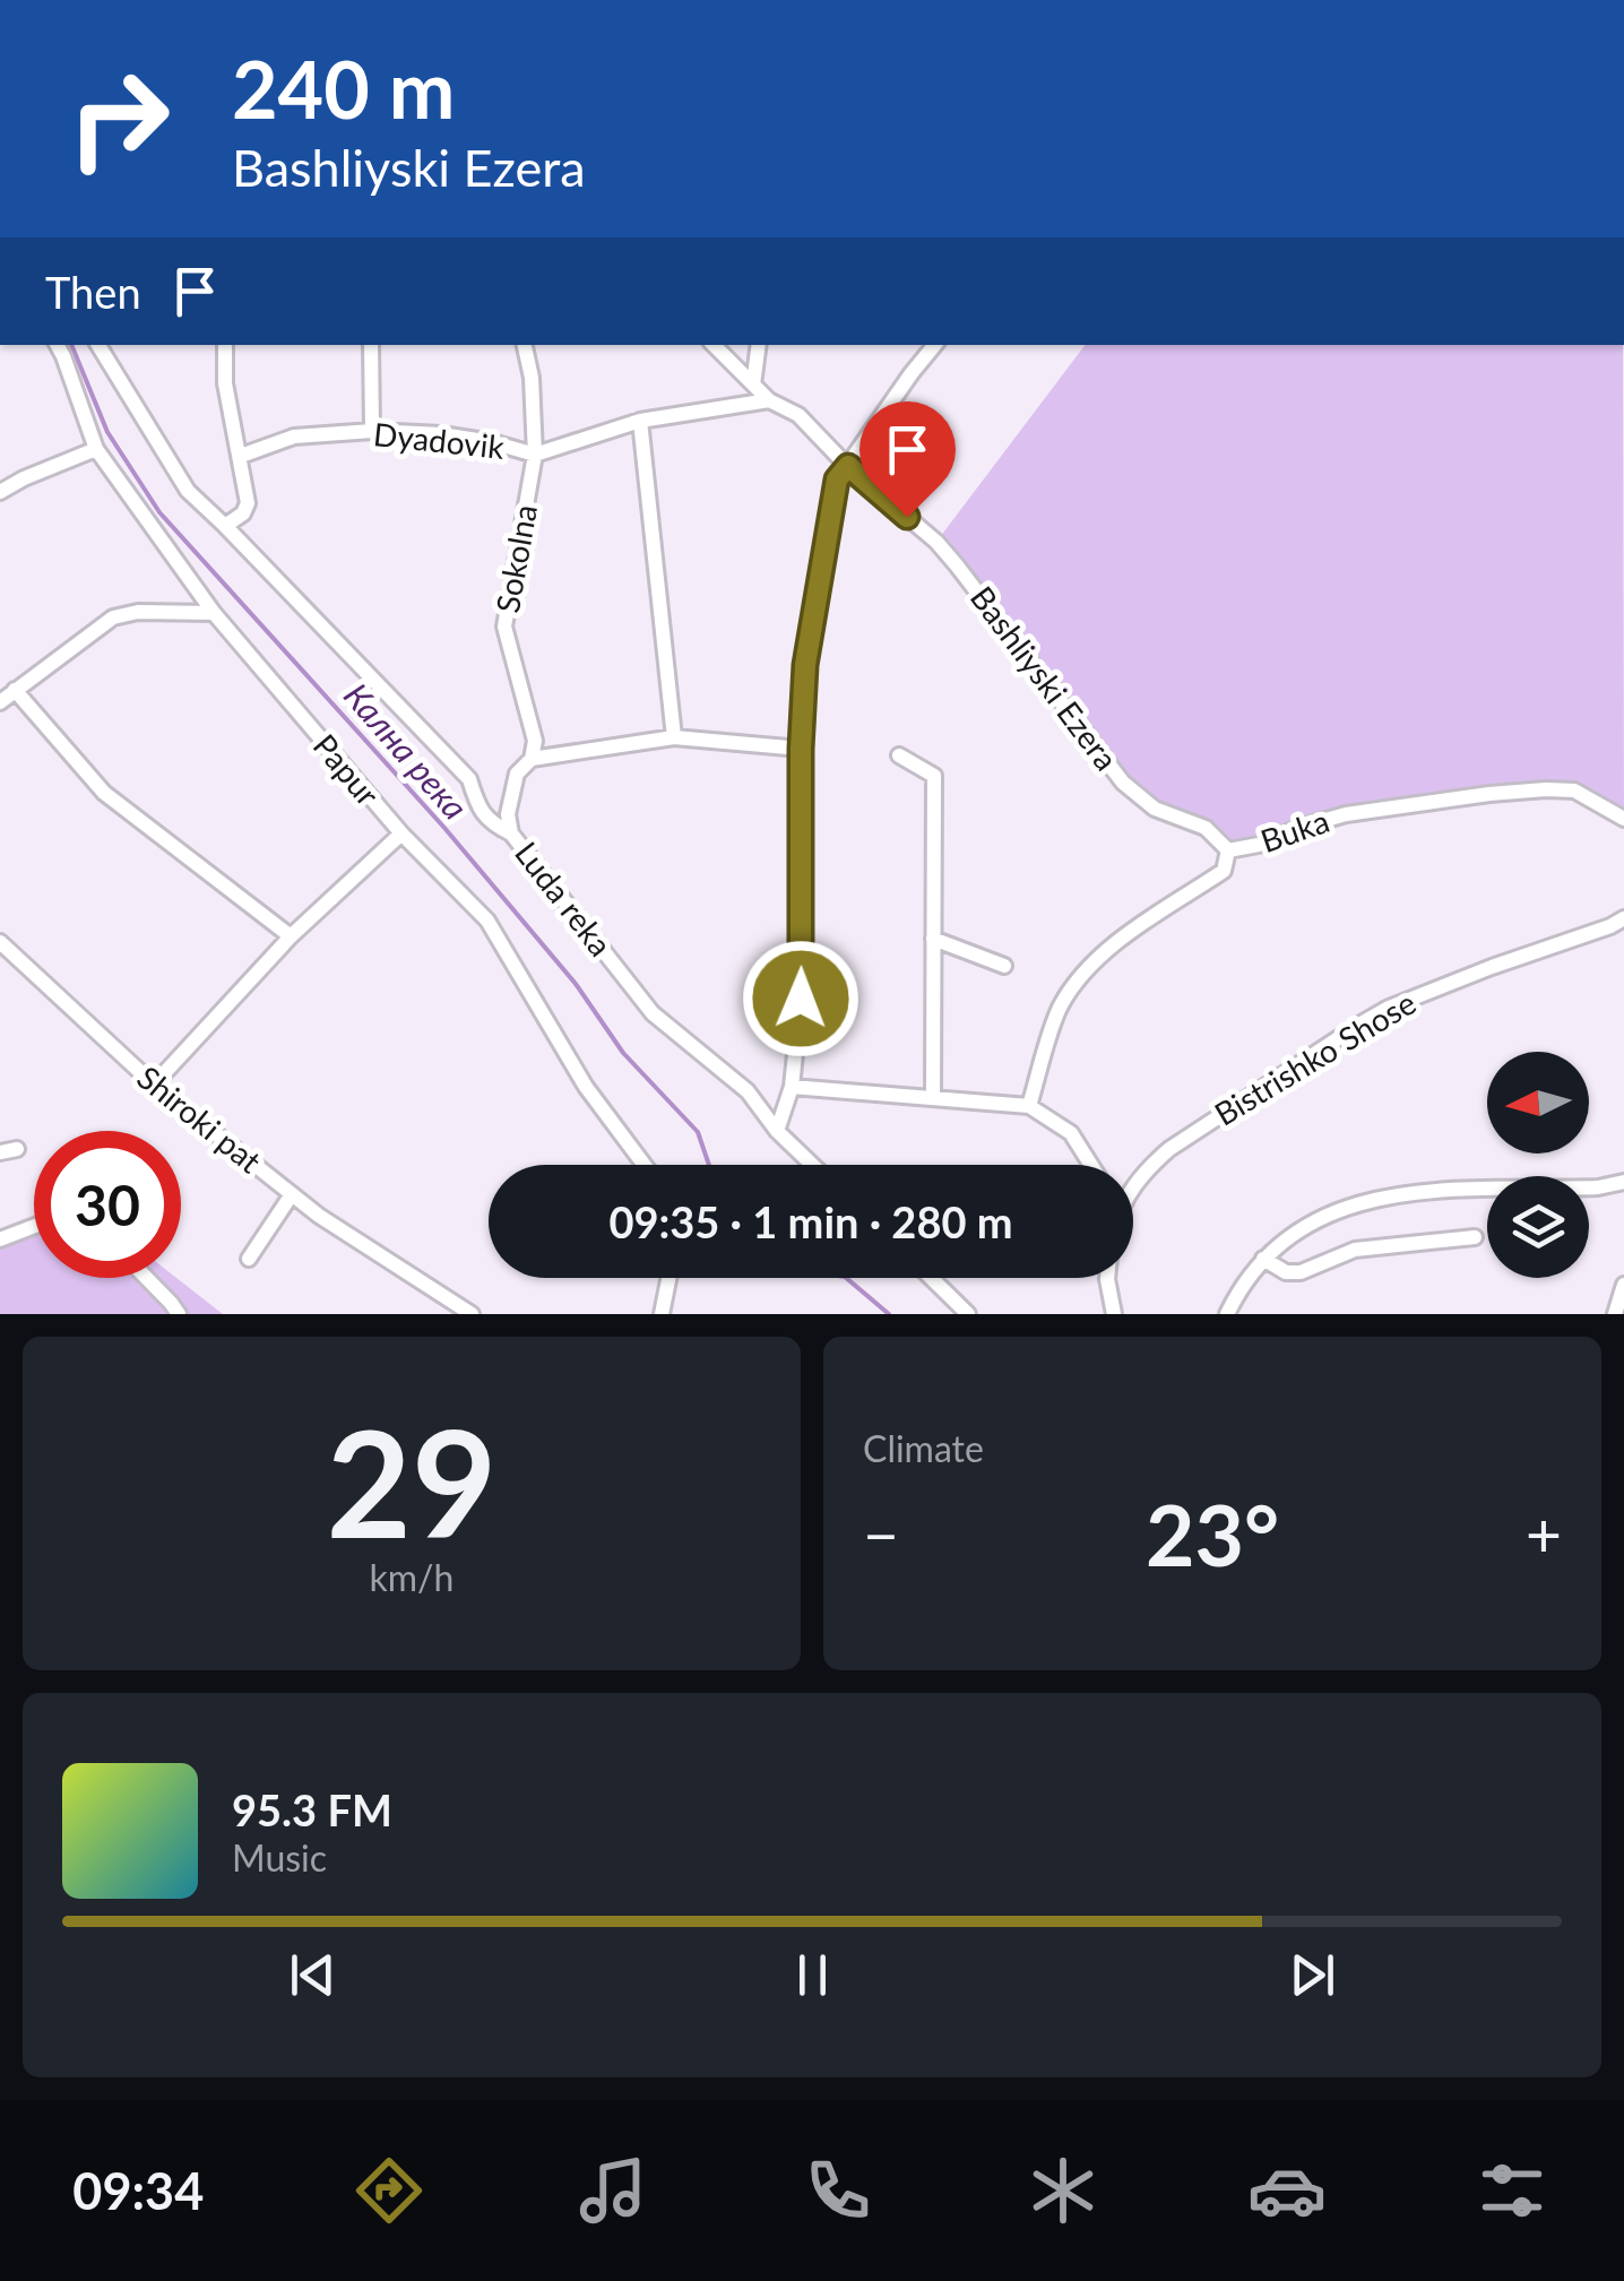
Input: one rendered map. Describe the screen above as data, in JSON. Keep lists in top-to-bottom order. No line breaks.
{"streets":{"street":["Dyadovik","Sokolna","Bashliyski Ezera","Papur","Buka","Luda reka","Bistrishko Shose","Shiroki pat"]},"crossings":[["Dyadovik","Sokolna"],["Dyadovik","Bashliyski Ezera"],["Bashliyski Ezera","Buka"]],"water":["Кална река"],"north":"left","page":{"turn":["240 m","Bashliyski Ezera"],"then":"Then","limit":"30","trip":"09:35 · 1 min · 280 m","tile":[["29","km/h"],"Climate"],"heat":["−","23°","+"],"song":["95.3 FM","Music"],"tabs":"09:34"}}
